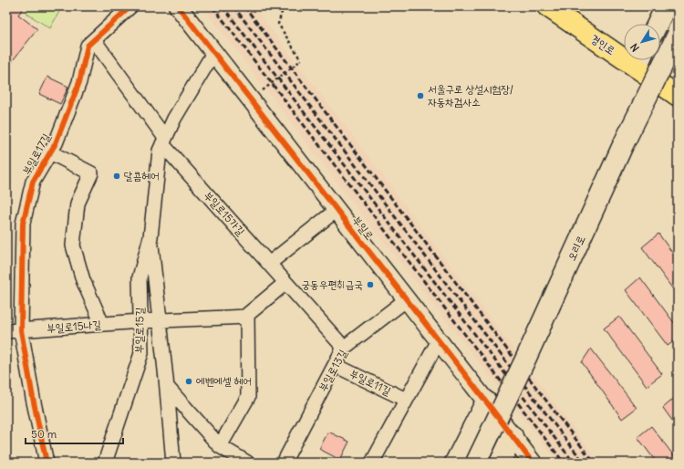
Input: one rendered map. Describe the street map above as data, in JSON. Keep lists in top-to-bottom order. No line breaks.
{"streets":{"main road":["경인로","오리로"],"street":["부일로17길","부일로15가길","부일로","부일로15나길","부일로15길","부일로13길","부일로11길"]},"crossings":[["부일로17길","부일로15나길"],["부일로15가길","부일로15길"],["부일로15가길","부일로13길"],["부일로","부일로15길"],["부일로","부일로13길"],["부일로15나길","부일로15길"],["부일로13길","부일로11길"]],"places":["서울구로 상설시험장/ 자동차검사소","달콤헤어","궁동우편취급국","에벤에셀 헤어"],"scale_bar":"50 m","north":"bottom left"}
